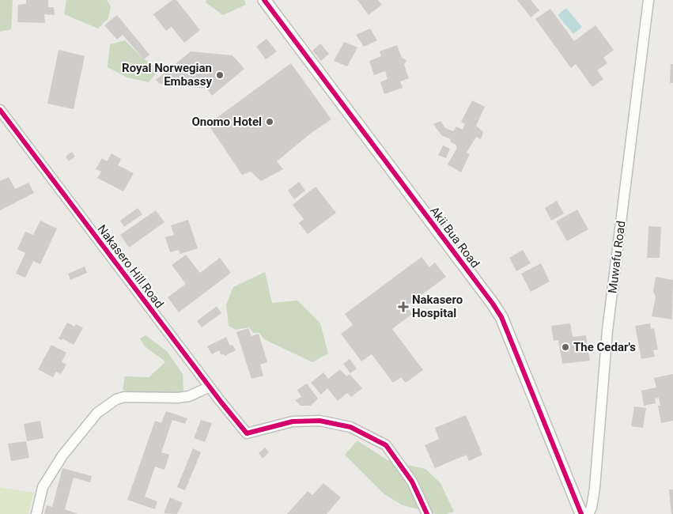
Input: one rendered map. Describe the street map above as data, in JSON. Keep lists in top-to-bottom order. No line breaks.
{"streets":{"street":["Akii Bua Road","Muwafu Road","Nakasero Hill Road"]},"places":{"other":["Royal Norwegian Embassy","Onomo Hotel","The Cedar's"],"health":["Nakasero Hospital"]}}
